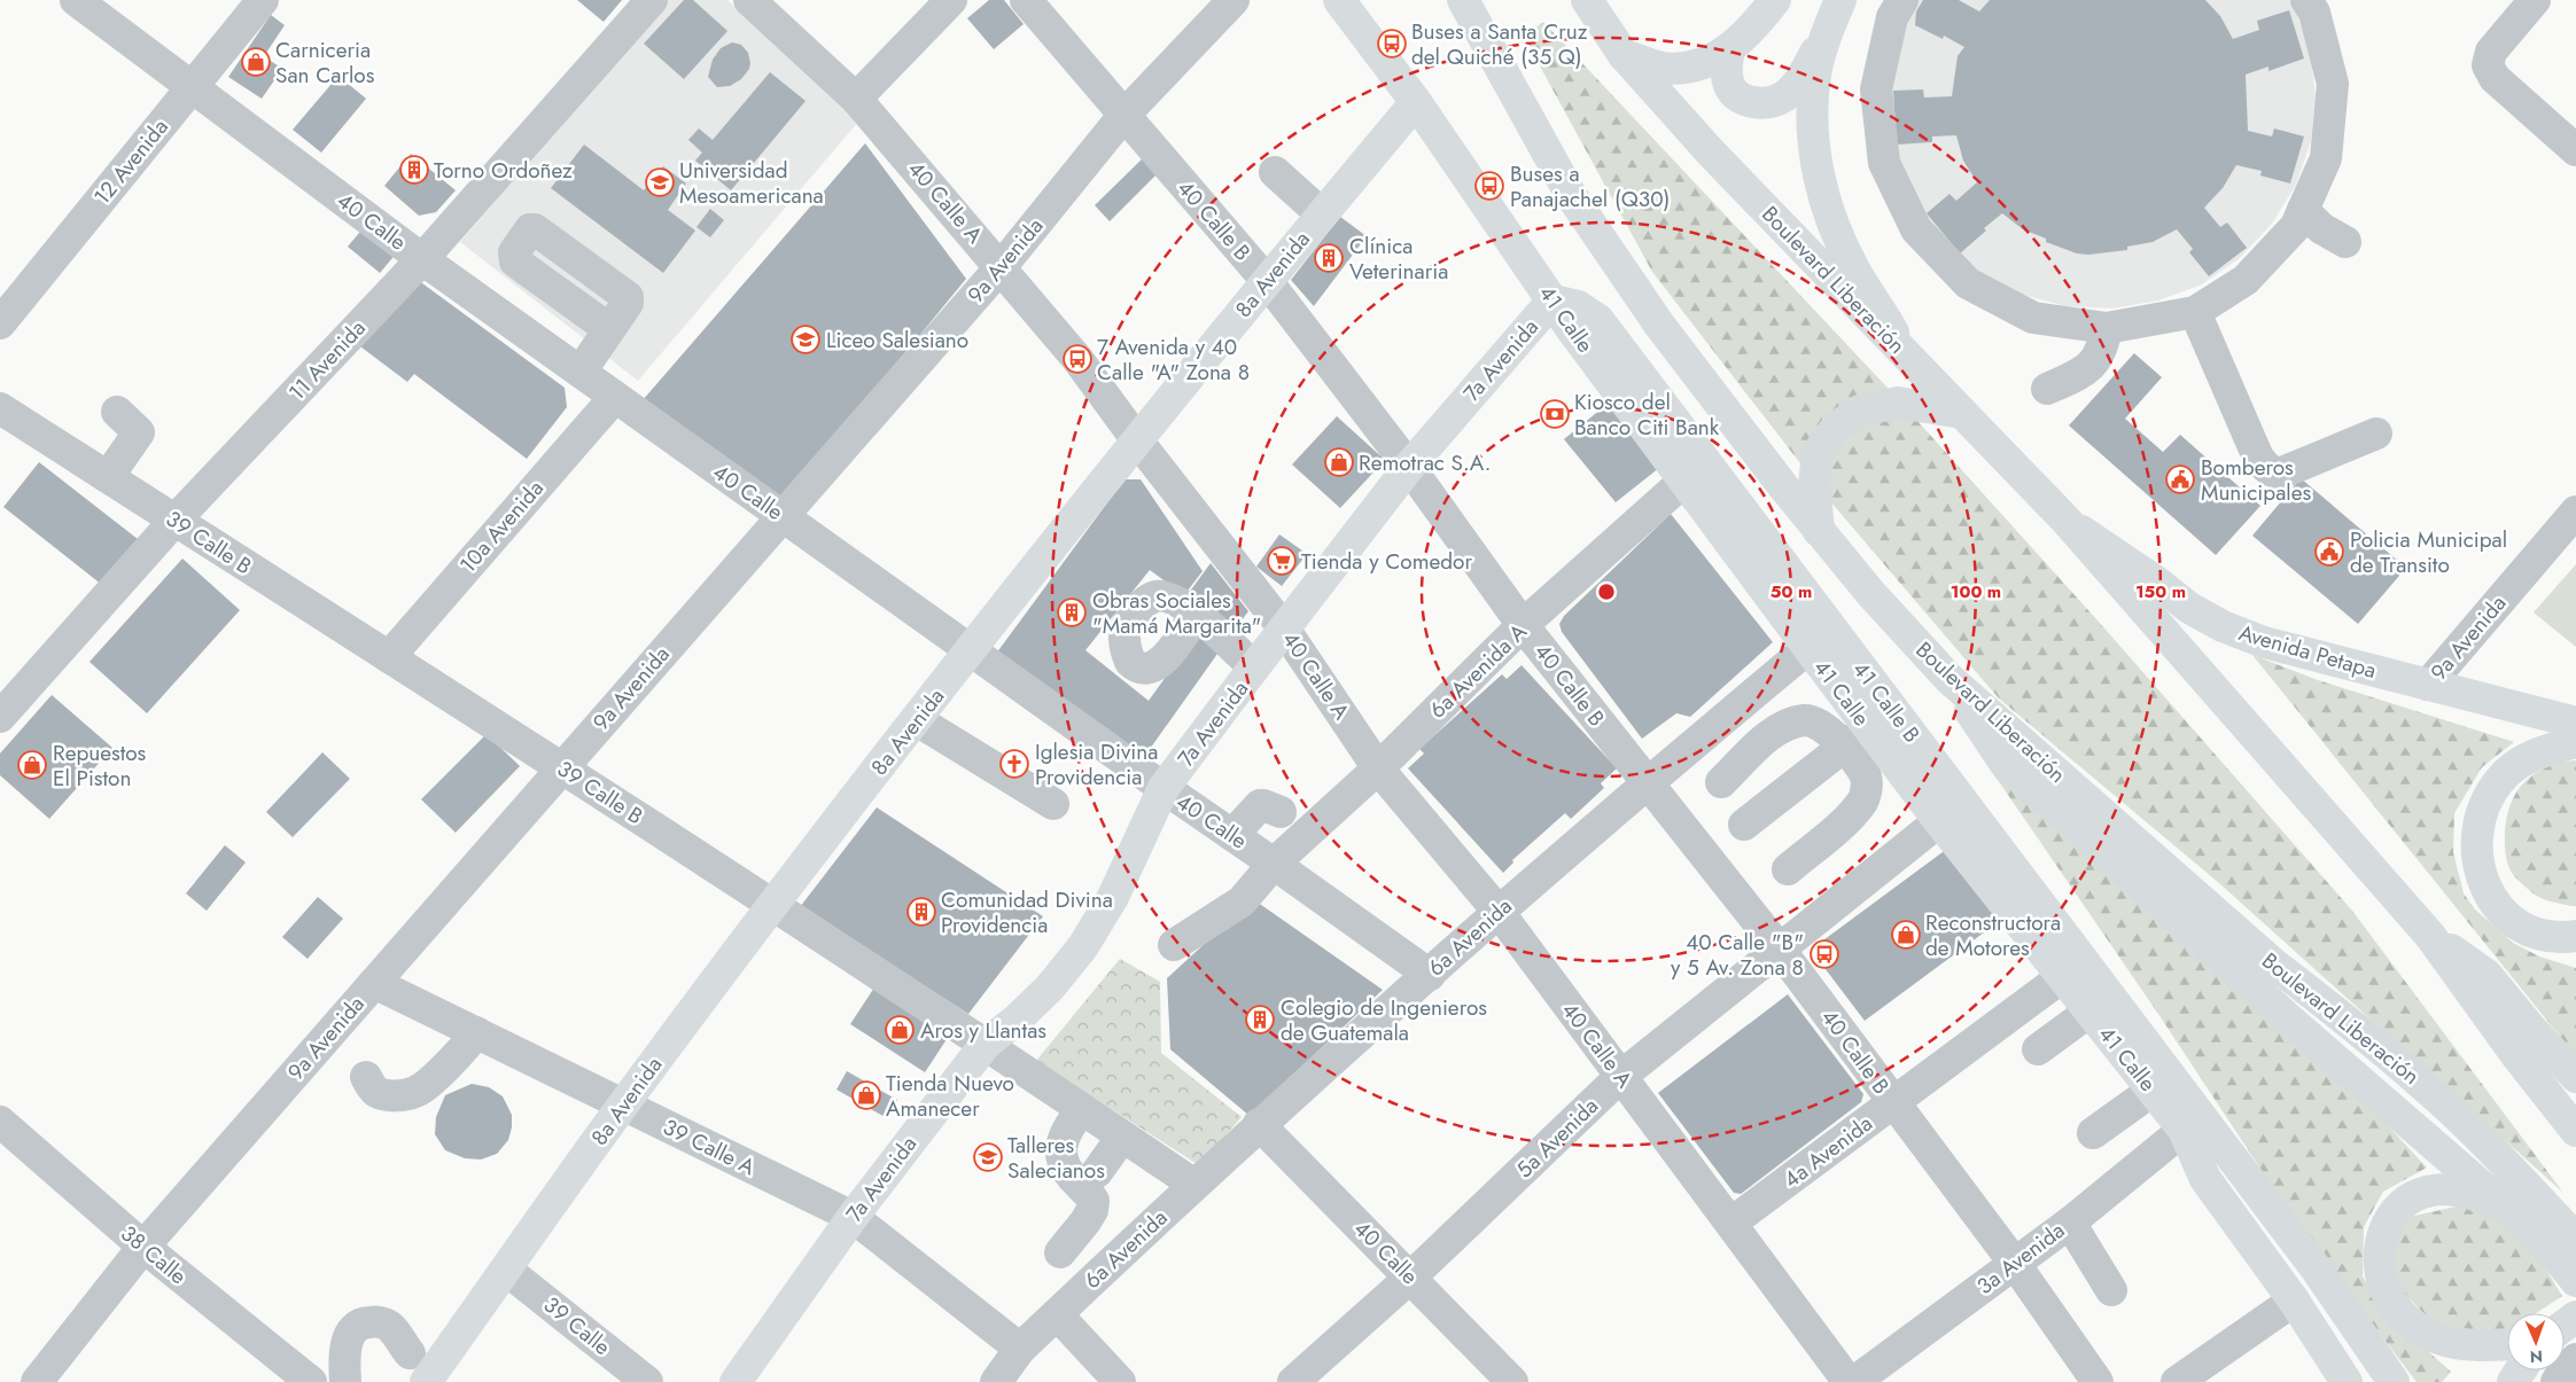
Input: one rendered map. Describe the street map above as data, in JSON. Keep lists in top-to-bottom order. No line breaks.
{"streets":{"main road":["8a Avenida","Boulevard Liberación","41 Calle","7a Avenida","Avenida Petapa","41 Calle B"],"street":["12 Avenida","40 Calle A","40 Calle B","40 Calle","9a Avenida","11 Avenida","10a Avenida","39 Calle B","6a Avenida A","6a Avenida","5a Avenida","39 Calle A","4a Avenida","38 Calle","3a Avenida","39 Calle"]},"crossings":[["12 Avenida","40 Calle"],["40 Calle A","9a Avenida"],["40 Calle A","8a Avenida"],["40 Calle A","7a Avenida"],["40 Calle A","6a Avenida A"],["40 Calle A","6a Avenida"],["40 Calle A","5a Avenida"],["40 Calle A","4a Avenida"],["40 Calle B","9a Avenida"],["40 Calle B","8a Avenida"],["40 Calle B","7a Avenida"],["40 Calle B","6a Avenida A"],["40 Calle B","6a Avenida"],["40 Calle B","5a Avenida"],["40 Calle B","4a Avenida"],["40 Calle B","3a Avenida"],["40 Calle","9a Avenida"],["40 Calle","8a Avenida"],["40 Calle","11 Avenida"],["40 Calle","7a Avenida"],["40 Calle","10a Avenida"],["40 Calle","6a Avenida A"],["40 Calle","6a Avenida"],["40 Calle","5a Avenida"],["9a Avenida","39 Calle B"],["9a Avenida","Avenida Petapa"],["9a Avenida","39 Calle A"],["9a Avenida","38 Calle"],["8a Avenida","41 Calle"],["8a Avenida","39 Calle B"],["8a Avenida","39 Calle A"],["8a Avenida","39 Calle"],["Boulevard Liberación","Avenida Petapa"],["41 Calle","7a Avenida"],["41 Calle","6a Avenida A"],["41 Calle","41 Calle B"],["41 Calle","6a Avenida"],["41 Calle","5a Avenida"],["41 Calle","4a Avenida"],["41 Calle","3a Avenida"],["11 Avenida","39 Calle B"],["7a Avenida","39 Calle B"],["7a Avenida","41 Calle B"],["7a Avenida","39 Calle A"],["10a Avenida","39 Calle B"],["39 Calle B","6a Avenida"],["41 Calle B","3a Avenida"],["6a Avenida","39 Calle A"]],"places":{"bus stop":["Buses a Santa Cruz del Quiché (35 Q)","Buses a Panajachel (Q30)","7 Avenida y 40 Calle \"A\" Zona 8","40 Calle \"B\" y 5 Av. Zona 8"],"shop":["Carniceria San Carlos","Remotrac S.A.","Repuestos El Piston","Reconstructora de Motores","Aros y Llantas","Tienda Nuevo Amanecer"],"building":["Torno Ordoñez","Clínica Veterinaria","Obras Sociales \"Mamá Margarita\"","Comunidad Divina Providencia","Colegio de Ingenieros de Guatemala"],"school or university":["Universidad Mesoamericana","Liceo Salesiano","Talleres Salecianos"],"bank":["Kiosco del Banco Citi Bank"],"public building":["Bomberos Municipales","Policia Municipal de Transito"],"supermarket":["Tienda y Comedor"],"church":["Iglesia Divina Providencia"]},"north":"bottom","rings":["50 m","100 m","150 m"]}
